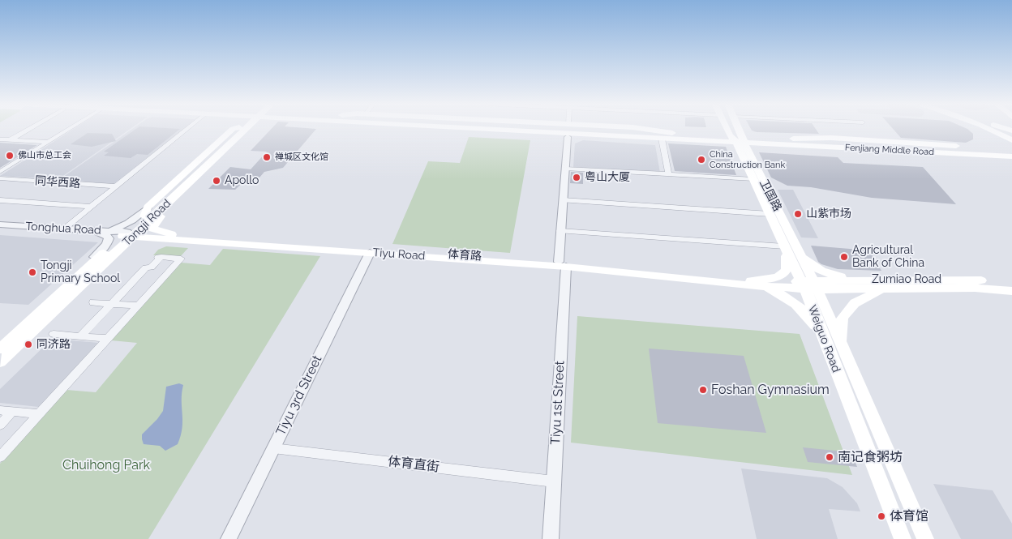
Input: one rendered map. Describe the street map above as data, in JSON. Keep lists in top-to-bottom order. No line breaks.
{"streets":{"main road":["Fenjiang Middle Road","卫国路","Tongji Road","Tiyu Road","体育路","Zumiao Road","Weiguo Road"],"street":["同华西路","Tonghua Road","Tiyu 3rd Street","Tiyu 1st Street","体育直街"]},"crossings":[["Fenjiang Middle Road","卫国路"],["Tongji Road","Tiyu Road"],["Tonghua Road","Tiyu Road"],["Tiyu Road","体育路"],["Tiyu Road","Tiyu 3rd Street"],["Tiyu Road","Tiyu 1st Street"],["体育路","Tiyu 1st Street"],["Zumiao Road","Weiguo Road"],["Tiyu 3rd Street","体育直街"],["Tiyu 1st Street","体育直街"]],"parks":["Chuihong Park"],"places":["佛山市总工会","禅城区文化馆","China Construction Bank","粤山大厦","Apollo","山紫市场","Agricultural Bank of China","Tongji Primary School","同济路","Foshan Gymnasium","南记食粥坊","体育馆"]}
